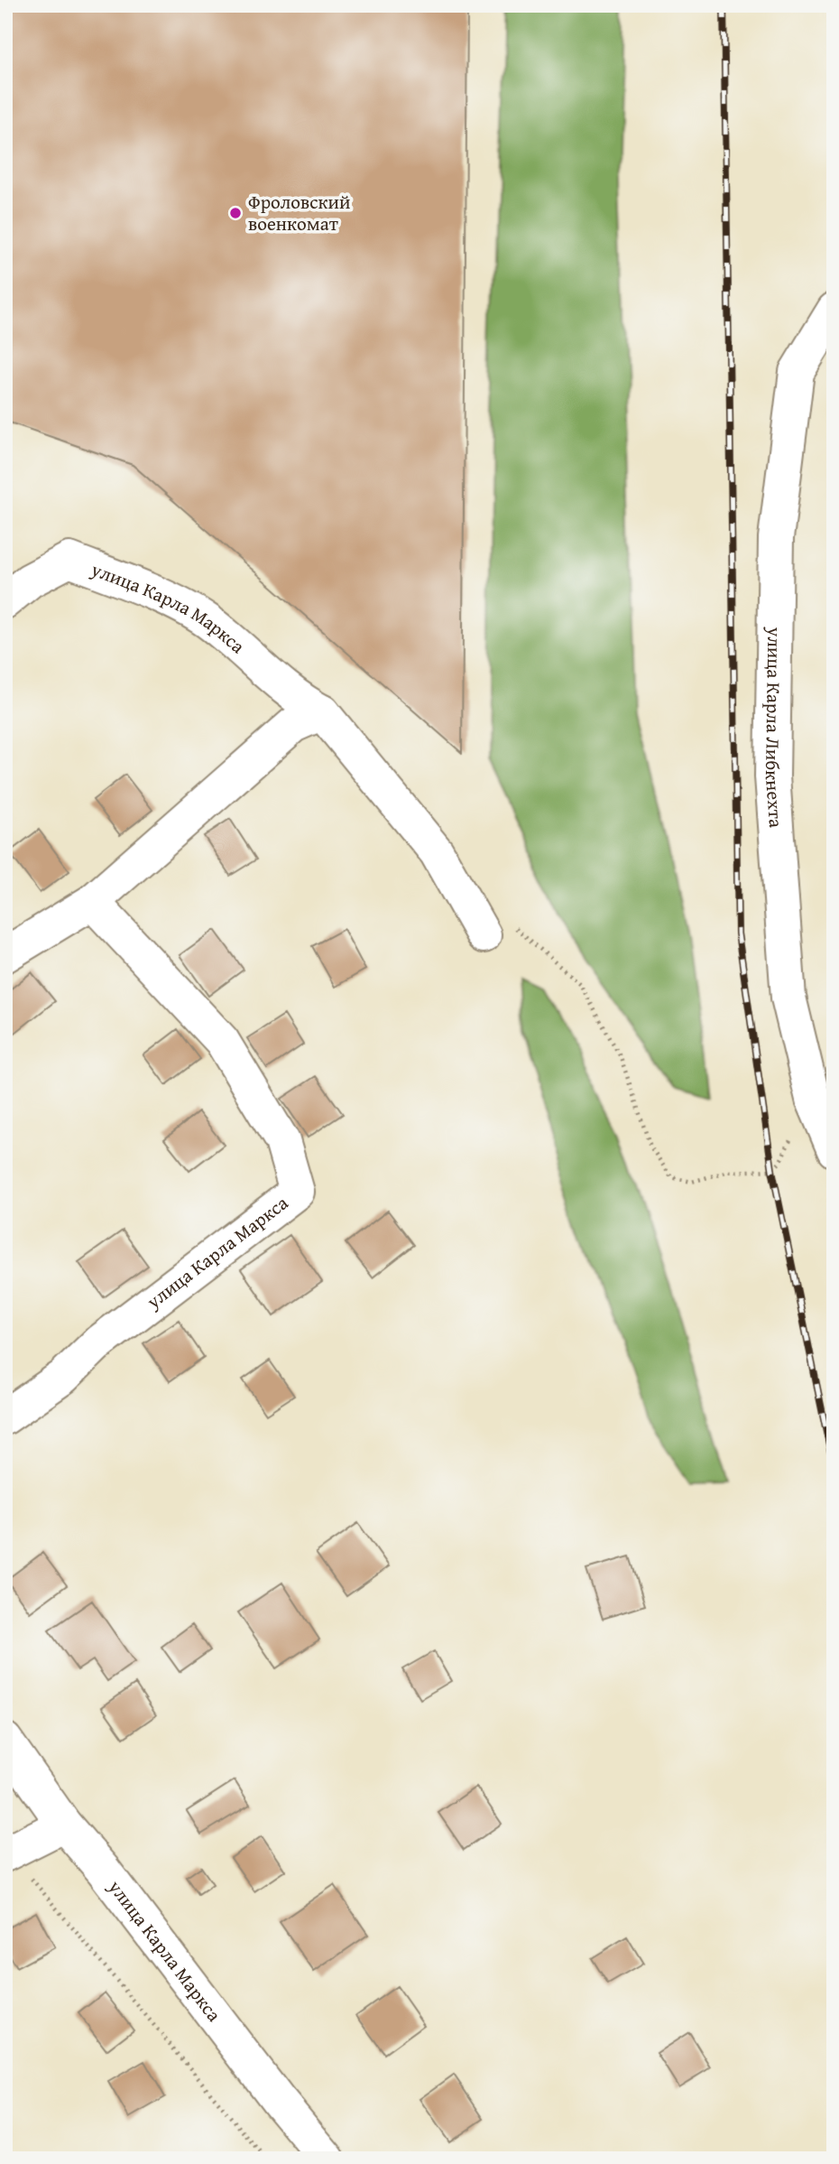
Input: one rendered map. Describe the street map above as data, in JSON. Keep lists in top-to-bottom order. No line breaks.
{"streets":{"street":["улица Карла Маркса","улица Карла Либкнехта"]},"places":["Фроловский военкомат"]}
